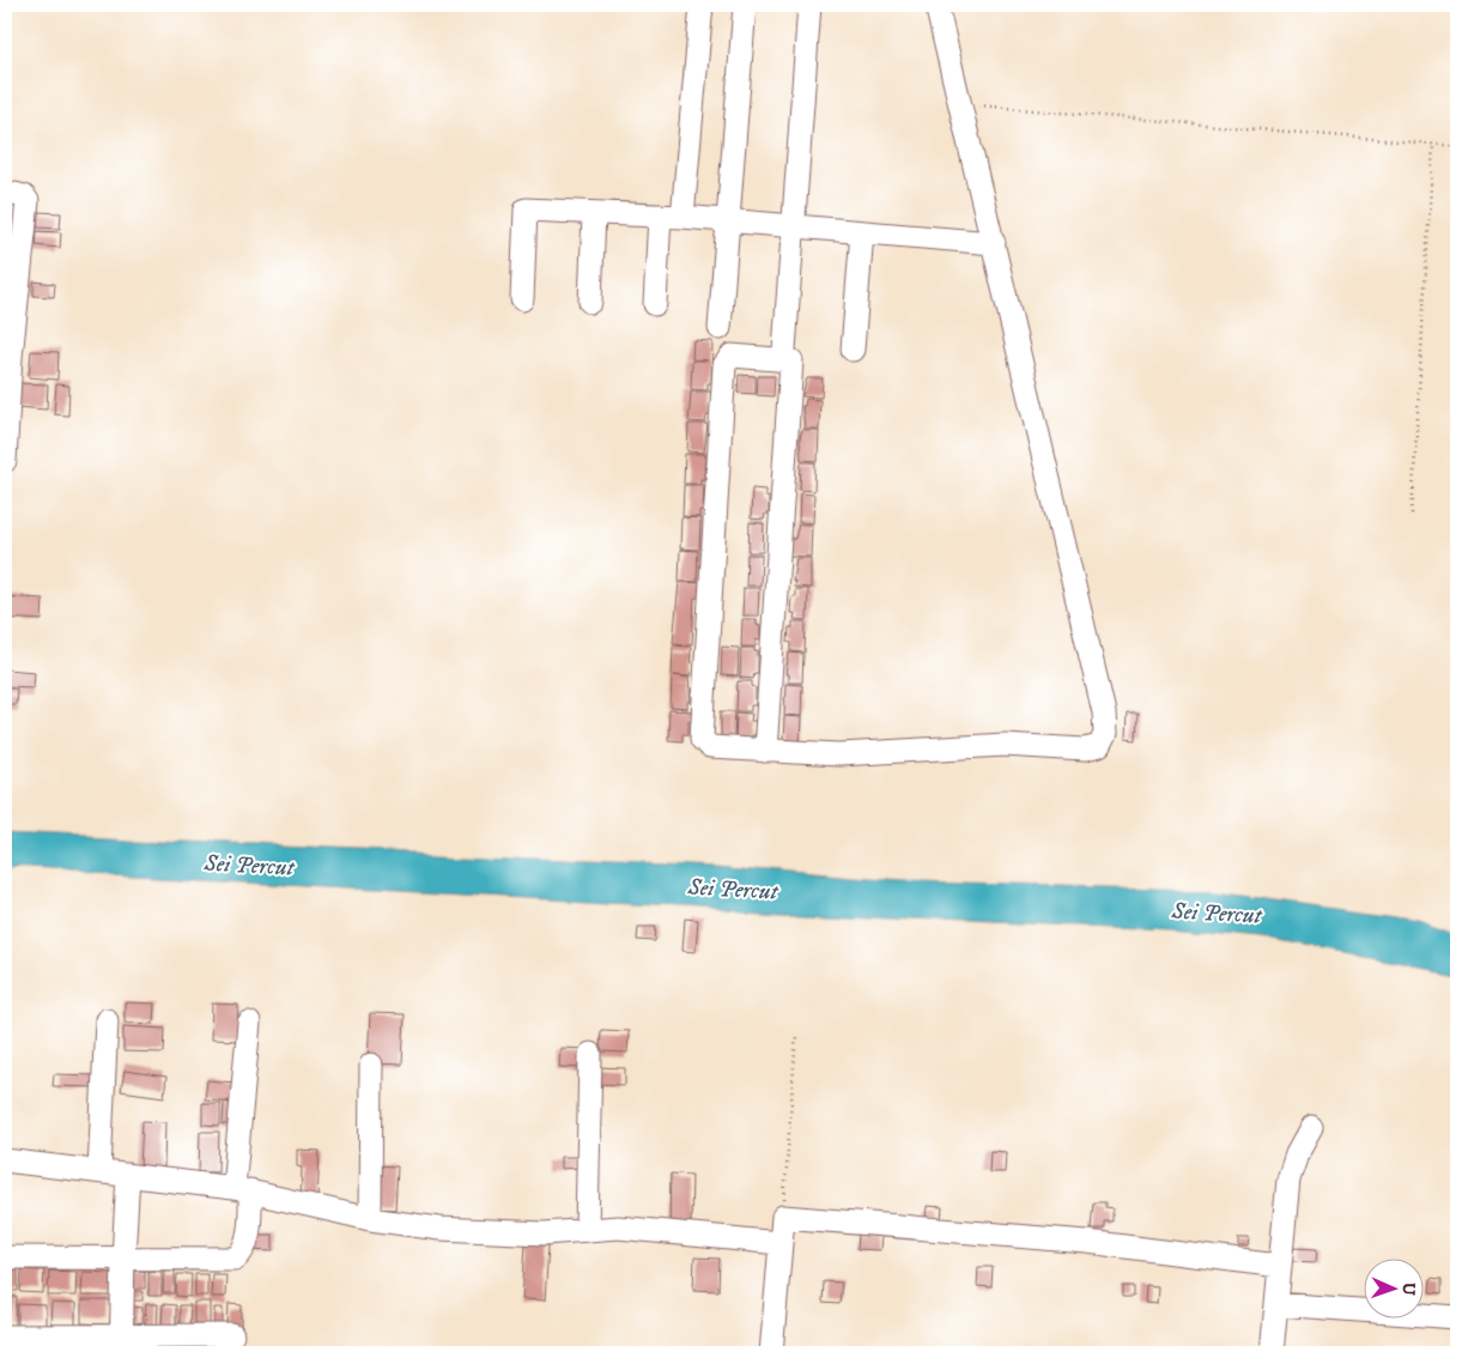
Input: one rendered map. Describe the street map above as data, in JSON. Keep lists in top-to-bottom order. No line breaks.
{"water":["Sei Percut"],"north":"right"}
